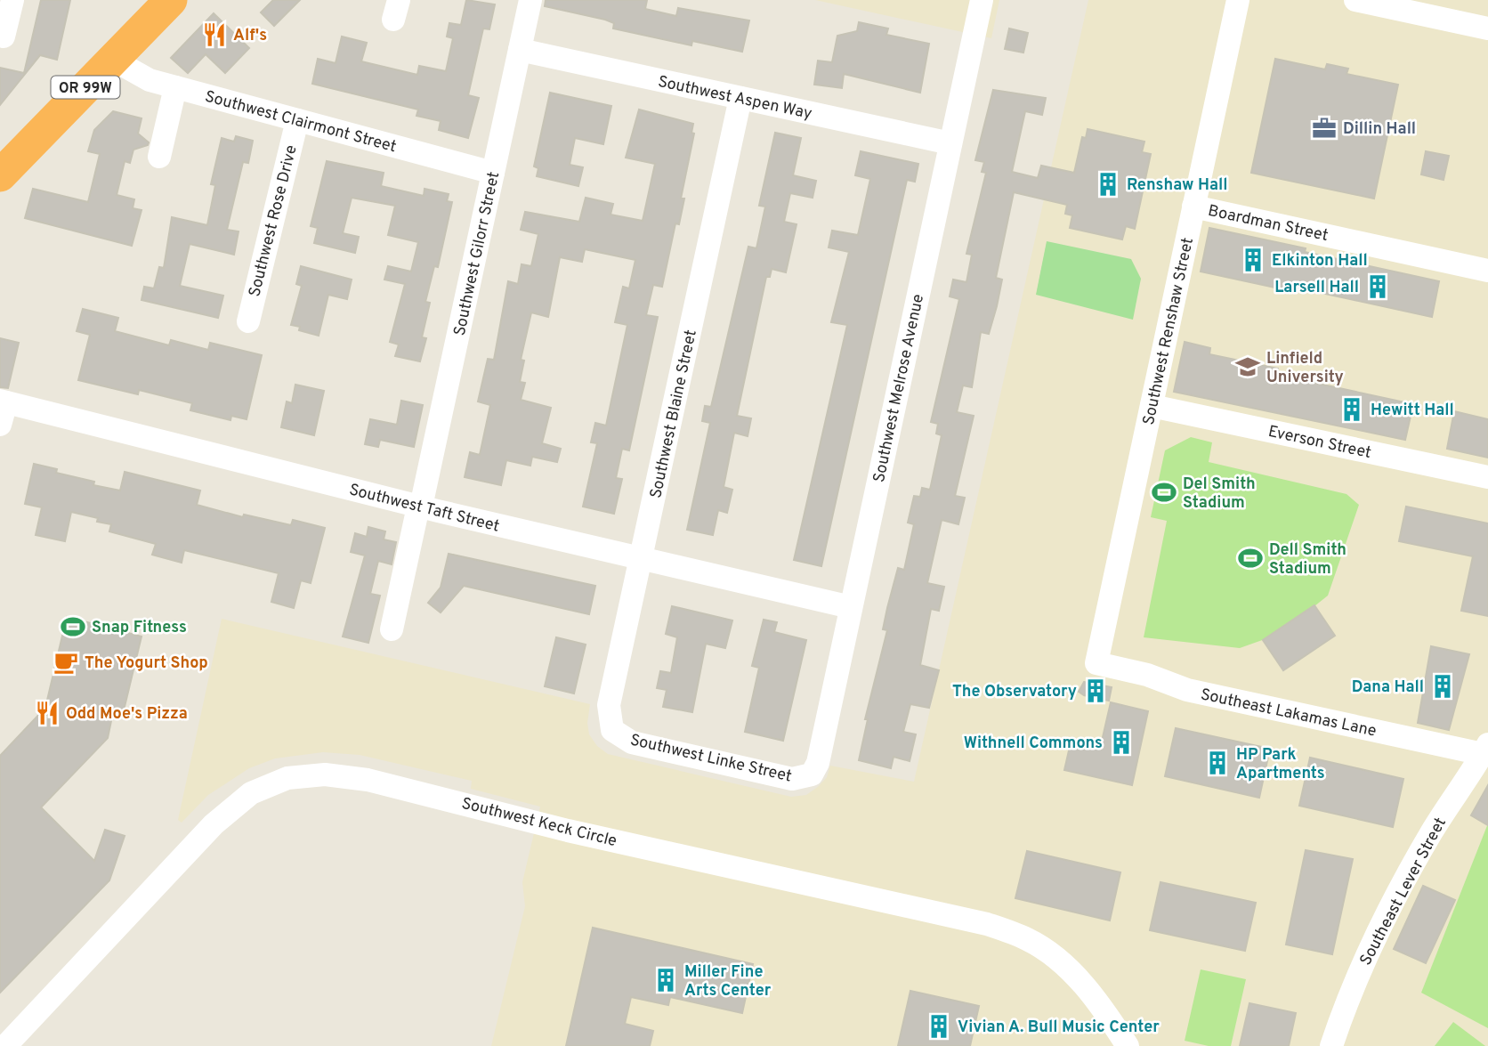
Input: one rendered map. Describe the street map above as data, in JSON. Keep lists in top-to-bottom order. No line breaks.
{"streets":{"highway":["OR 99W"],"street":["Southwest Aspen Way","Southwest Clairmont Street","Southwest Rose Drive","Boardman Street","Southwest Gilorr Street","Southwest Renshaw Street","Southwest Melrose Avenue","Southwest Blaine Street","Everson Street","Southwest Taft Street","Southeast Lakamas Lane","Southwest Linke Street","Southwest Keck Circle","Southeast Lever Street"]},"crossings":[["OR 99W","Southwest Clairmont Street"],["Southwest Aspen Way","Southwest Gilorr Street"],["Southwest Aspen Way","Southwest Melrose Avenue"],["Southwest Aspen Way","Southwest Blaine Street"],["Southwest Clairmont Street","Southwest Rose Drive"],["Southwest Clairmont Street","Southwest Gilorr Street"],["Boardman Street","Southwest Renshaw Street"],["Southwest Gilorr Street","Southwest Taft Street"],["Southwest Renshaw Street","Everson Street"],["Southwest Renshaw Street","Southeast Lakamas Lane"],["Southwest Melrose Avenue","Southwest Taft Street"],["Southwest Melrose Avenue","Southwest Linke Street"],["Southwest Blaine Street","Southwest Taft Street"],["Southwest Blaine Street","Southwest Linke Street"],["Southeast Lakamas Lane","Southeast Lever Street"]],"places":{"restaurant":["Alf's","Odd Moe's Pizza"],"office":["Dillin Hall"],"building":["Renshaw Hall","Elkinton Hall","Larsell Hall","Hewitt Hall","Dana Hall","The Observatory","Withnell Commons","HP Park Apartments","Miller Fine Arts Center","Vivian A. Bull Music Center"],"school or university":["Linfield University"],"sports":["Del Smith Stadium","Dell Smith Stadium","Snap Fitness"],"cafe":["The Yogurt Shop"]}}
